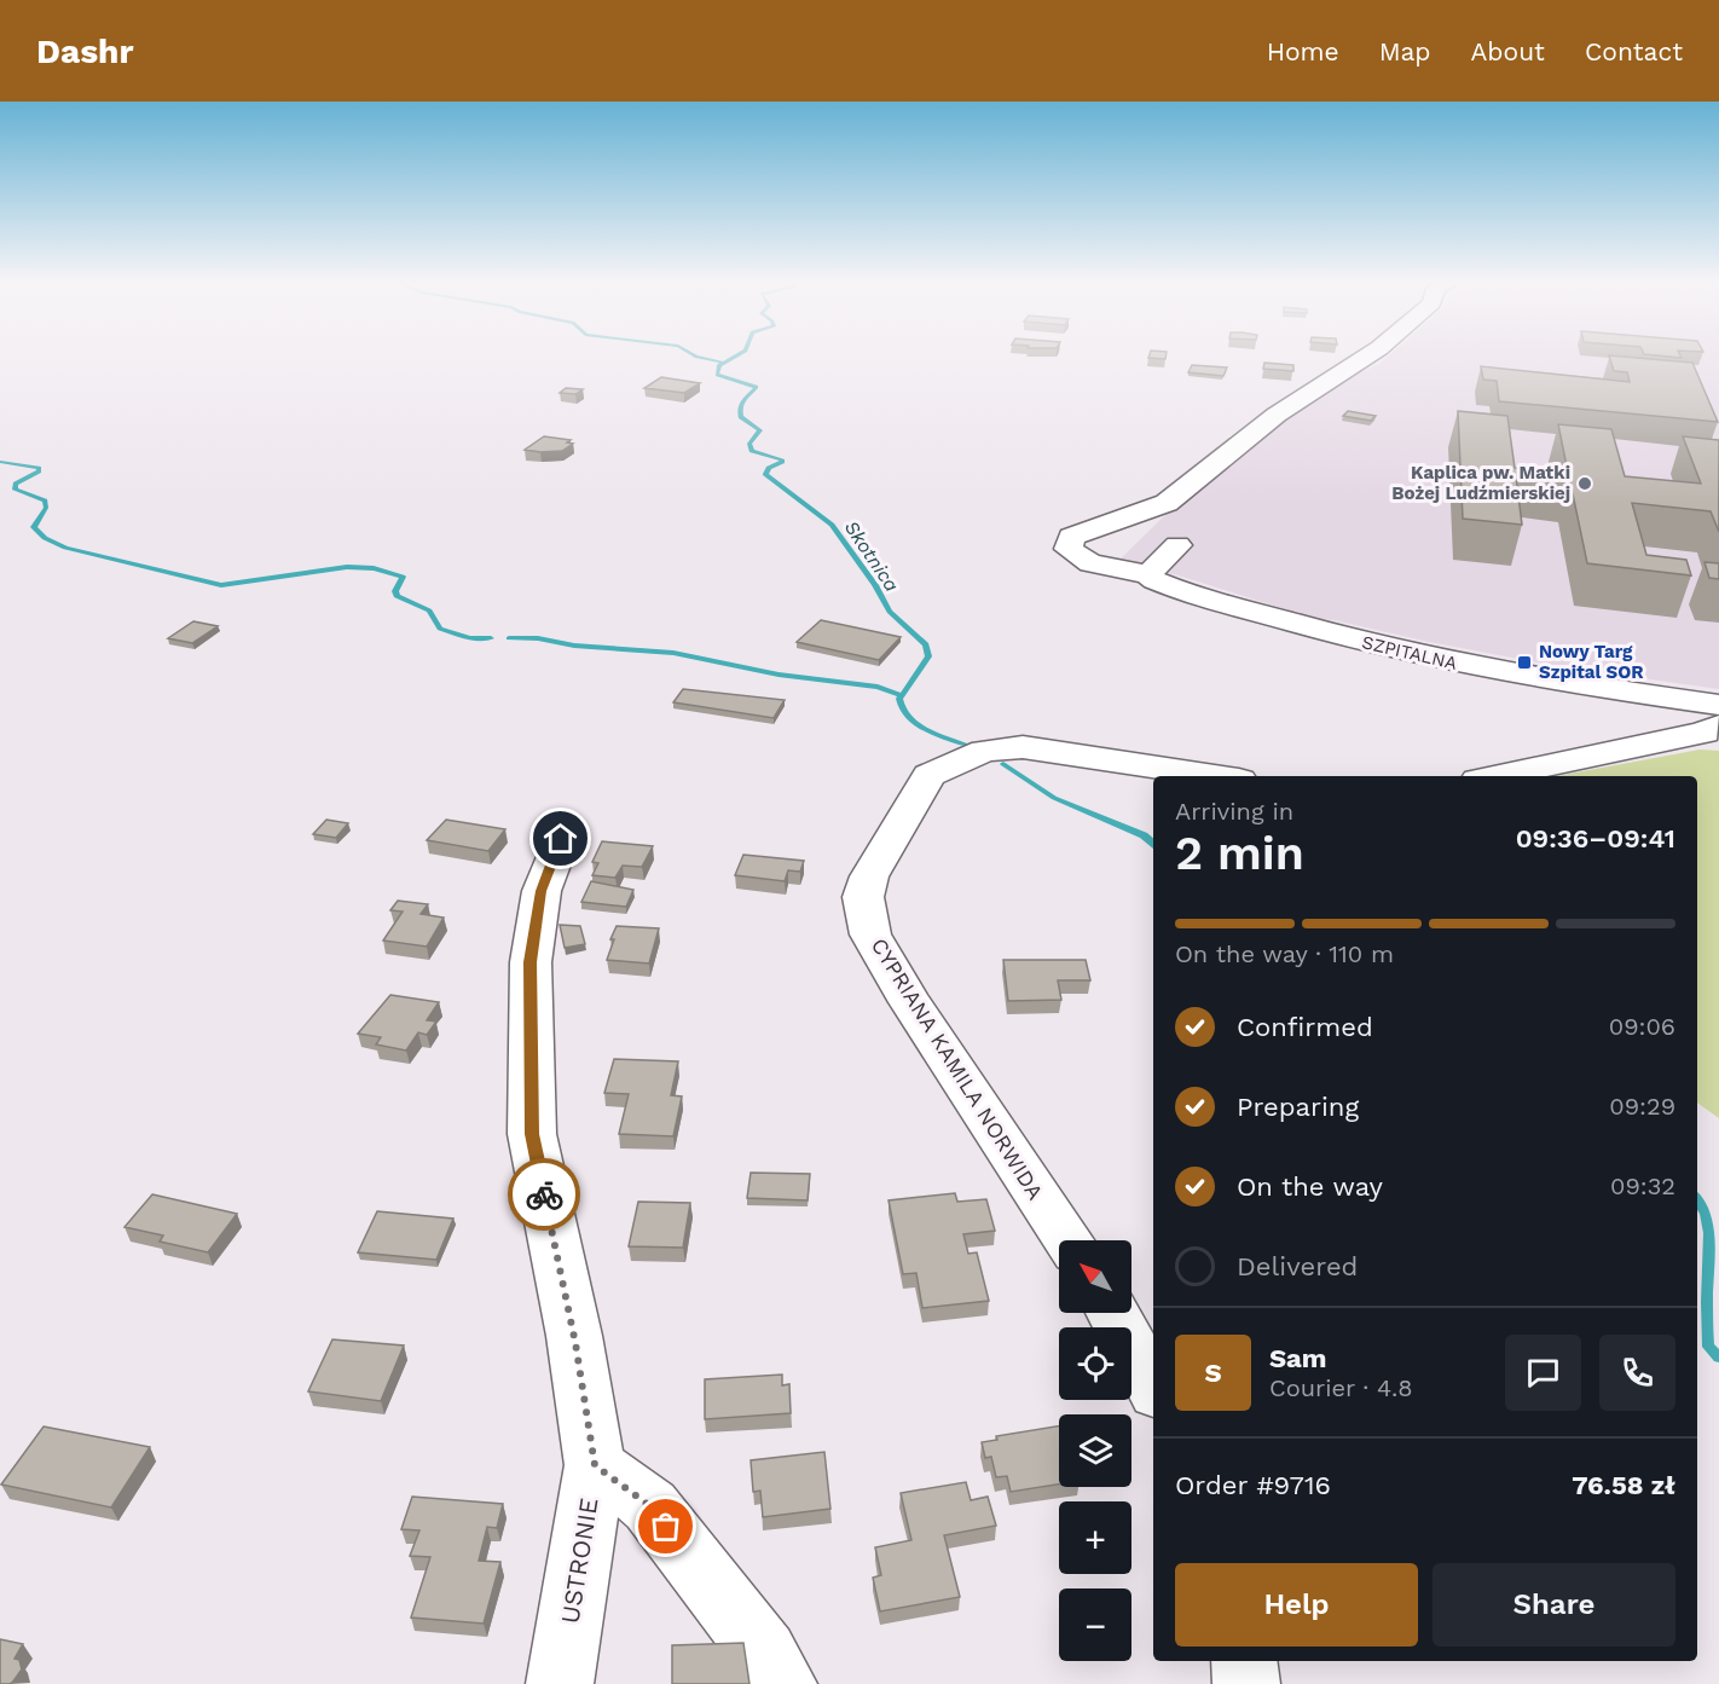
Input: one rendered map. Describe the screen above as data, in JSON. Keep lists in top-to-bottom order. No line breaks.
{"streets":{"street":["SZPITALNA","CYPRIANA KAMILA NORWIDA","USTRONIE"]},"water":["Skotnica"],"places":{"other":["Kaplica pw. Matki Bożej Ludźmierskiej"],"transit":["Nowy Targ Szpital SOR"]},"north":"top left","page":{"header":"Dashr","nav":["Home","Map","About","Contact"],"heading":["2 min","Arriving in","09:36–09:41"],"panel":["Sam","Courier · 4.8","Order #9716","76.58 zł"],"bar":"On the way · 110 m","list":[["Confirmed","09:06"],["Preparing","09:29"],["On the way","09:32"],"Delivered"],"map_buttons":["+","−"],"round":"S","buttons":["Help","Share"]}}
